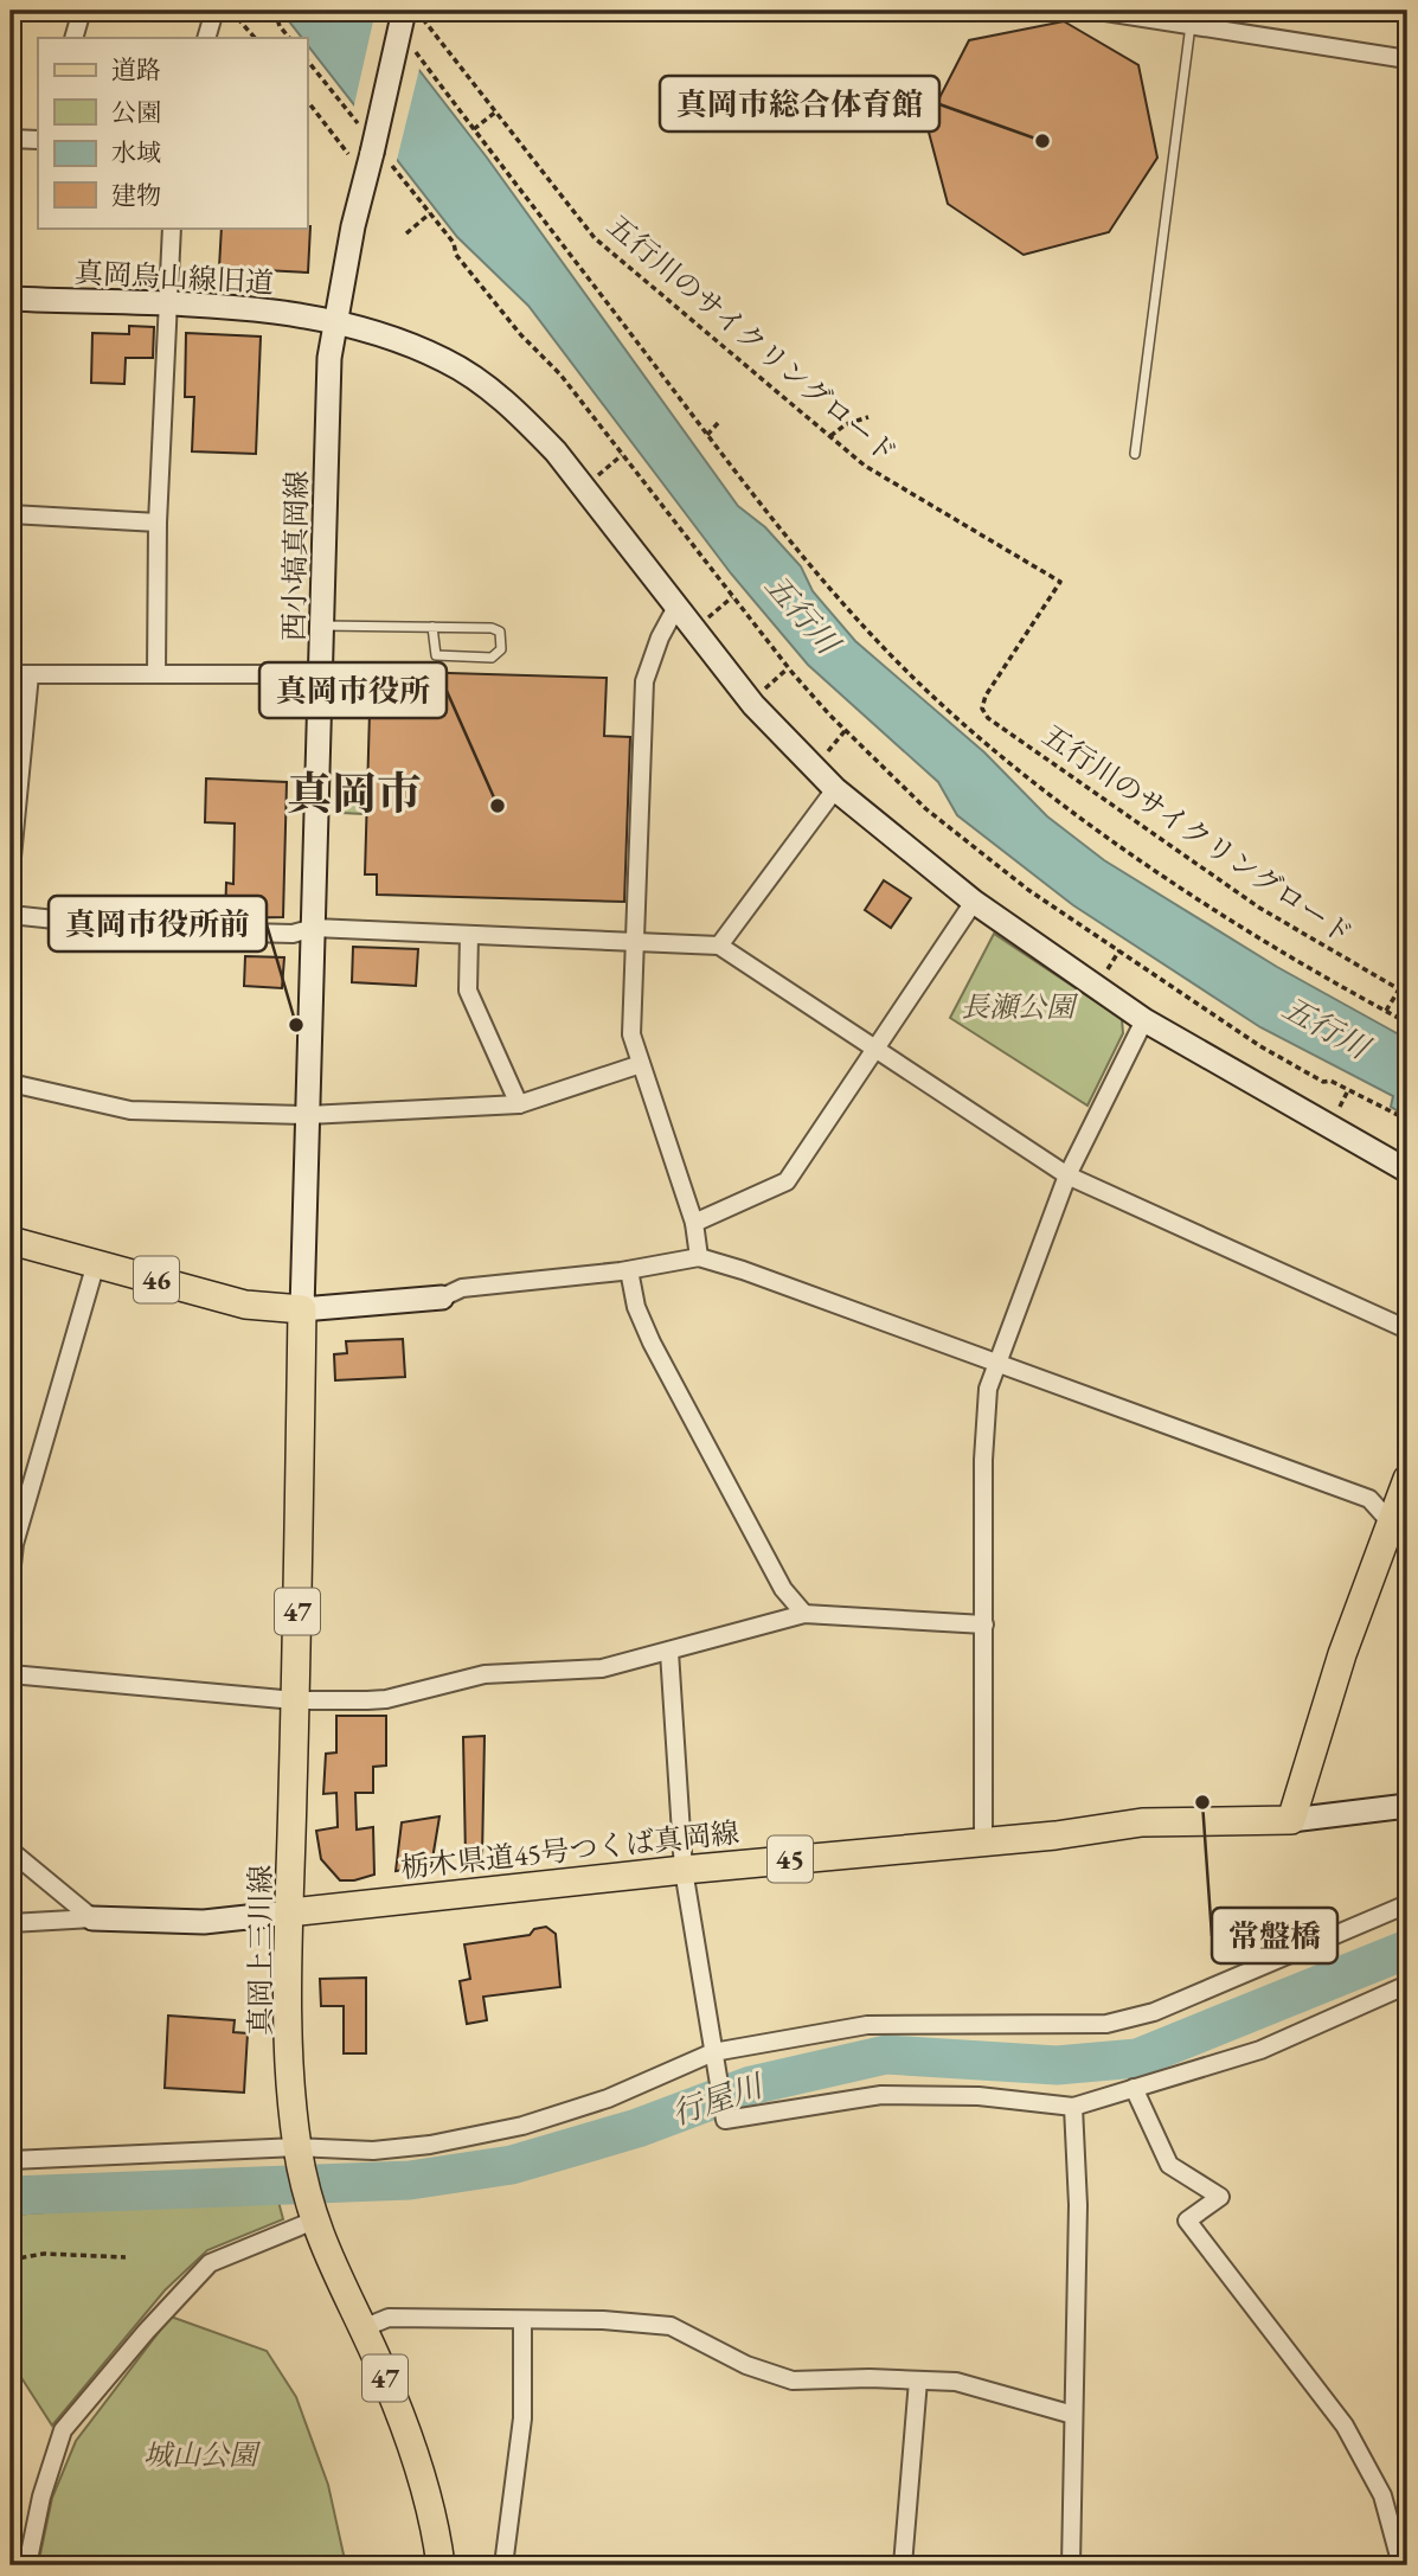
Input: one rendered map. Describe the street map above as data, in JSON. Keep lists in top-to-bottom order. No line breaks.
{"streets":{"main road":["46","47","栃木県道45号つくば真岡線","45","真岡上三川線"],"street":["真岡烏山線旧道","西小塙真岡線"],"path":["五行川のサイクリングロード"]},"crossings":[["真岡烏山線旧道","西小塙真岡線"],["五行川のサイクリングロード","西小塙真岡線"],["西小塙真岡線","46"],["西小塙真岡線","真岡上三川線"],["46","真岡上三川線"],["栃木県道45号つくば真岡線","真岡上三川線"]],"districts":["真岡市"],"water":["五行川","行屋川"],"parks":["長瀬公園","城山公園"],"places":["真岡市総合体育館","真岡市役所","真岡市役所前","常盤橋"],"legend":["道路","公園","水域","建物"]}
